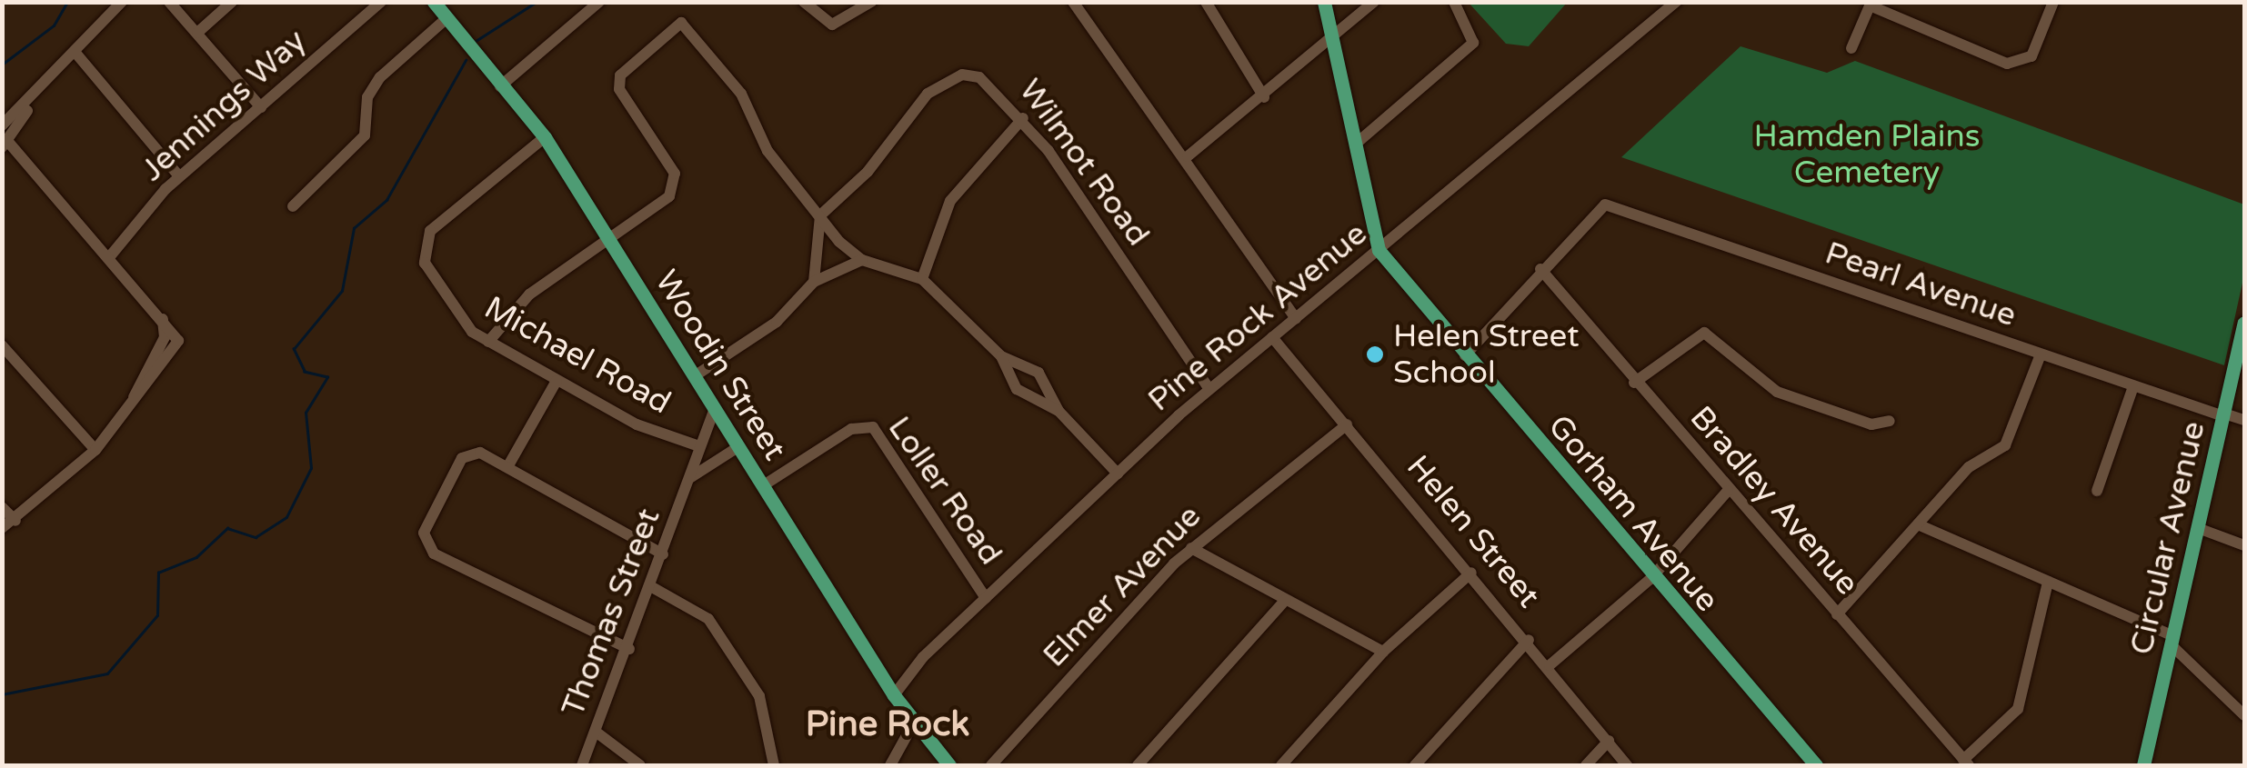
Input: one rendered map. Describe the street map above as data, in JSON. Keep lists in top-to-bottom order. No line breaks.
{"streets":{"main road":["Woodin Street","Gorham Avenue","Circular Avenue"],"street":["Jennings Way","Wilmot Road","Pearl Avenue","Pine Rock Avenue","Michael Road","Loller Road","Bradley Avenue","Helen Street","Elmer Avenue","Thomas Street"]},"crossings":[["Wilmot Road","Pine Rock Avenue"],["Pearl Avenue","Bradley Avenue"],["Pearl Avenue","Circular Avenue"],["Pine Rock Avenue","Woodin Street"],["Pine Rock Avenue","Loller Road"],["Pine Rock Avenue","Gorham Avenue"],["Pine Rock Avenue","Helen Street"],["Michael Road","Woodin Street"],["Michael Road","Thomas Street"],["Woodin Street","Loller Road"],["Woodin Street","Thomas Street"],["Helen Street","Elmer Avenue"]],"districts":["Pine Rock"],"parks":["Hamden Plains Cemetery"],"places":["Helen Street School"]}
